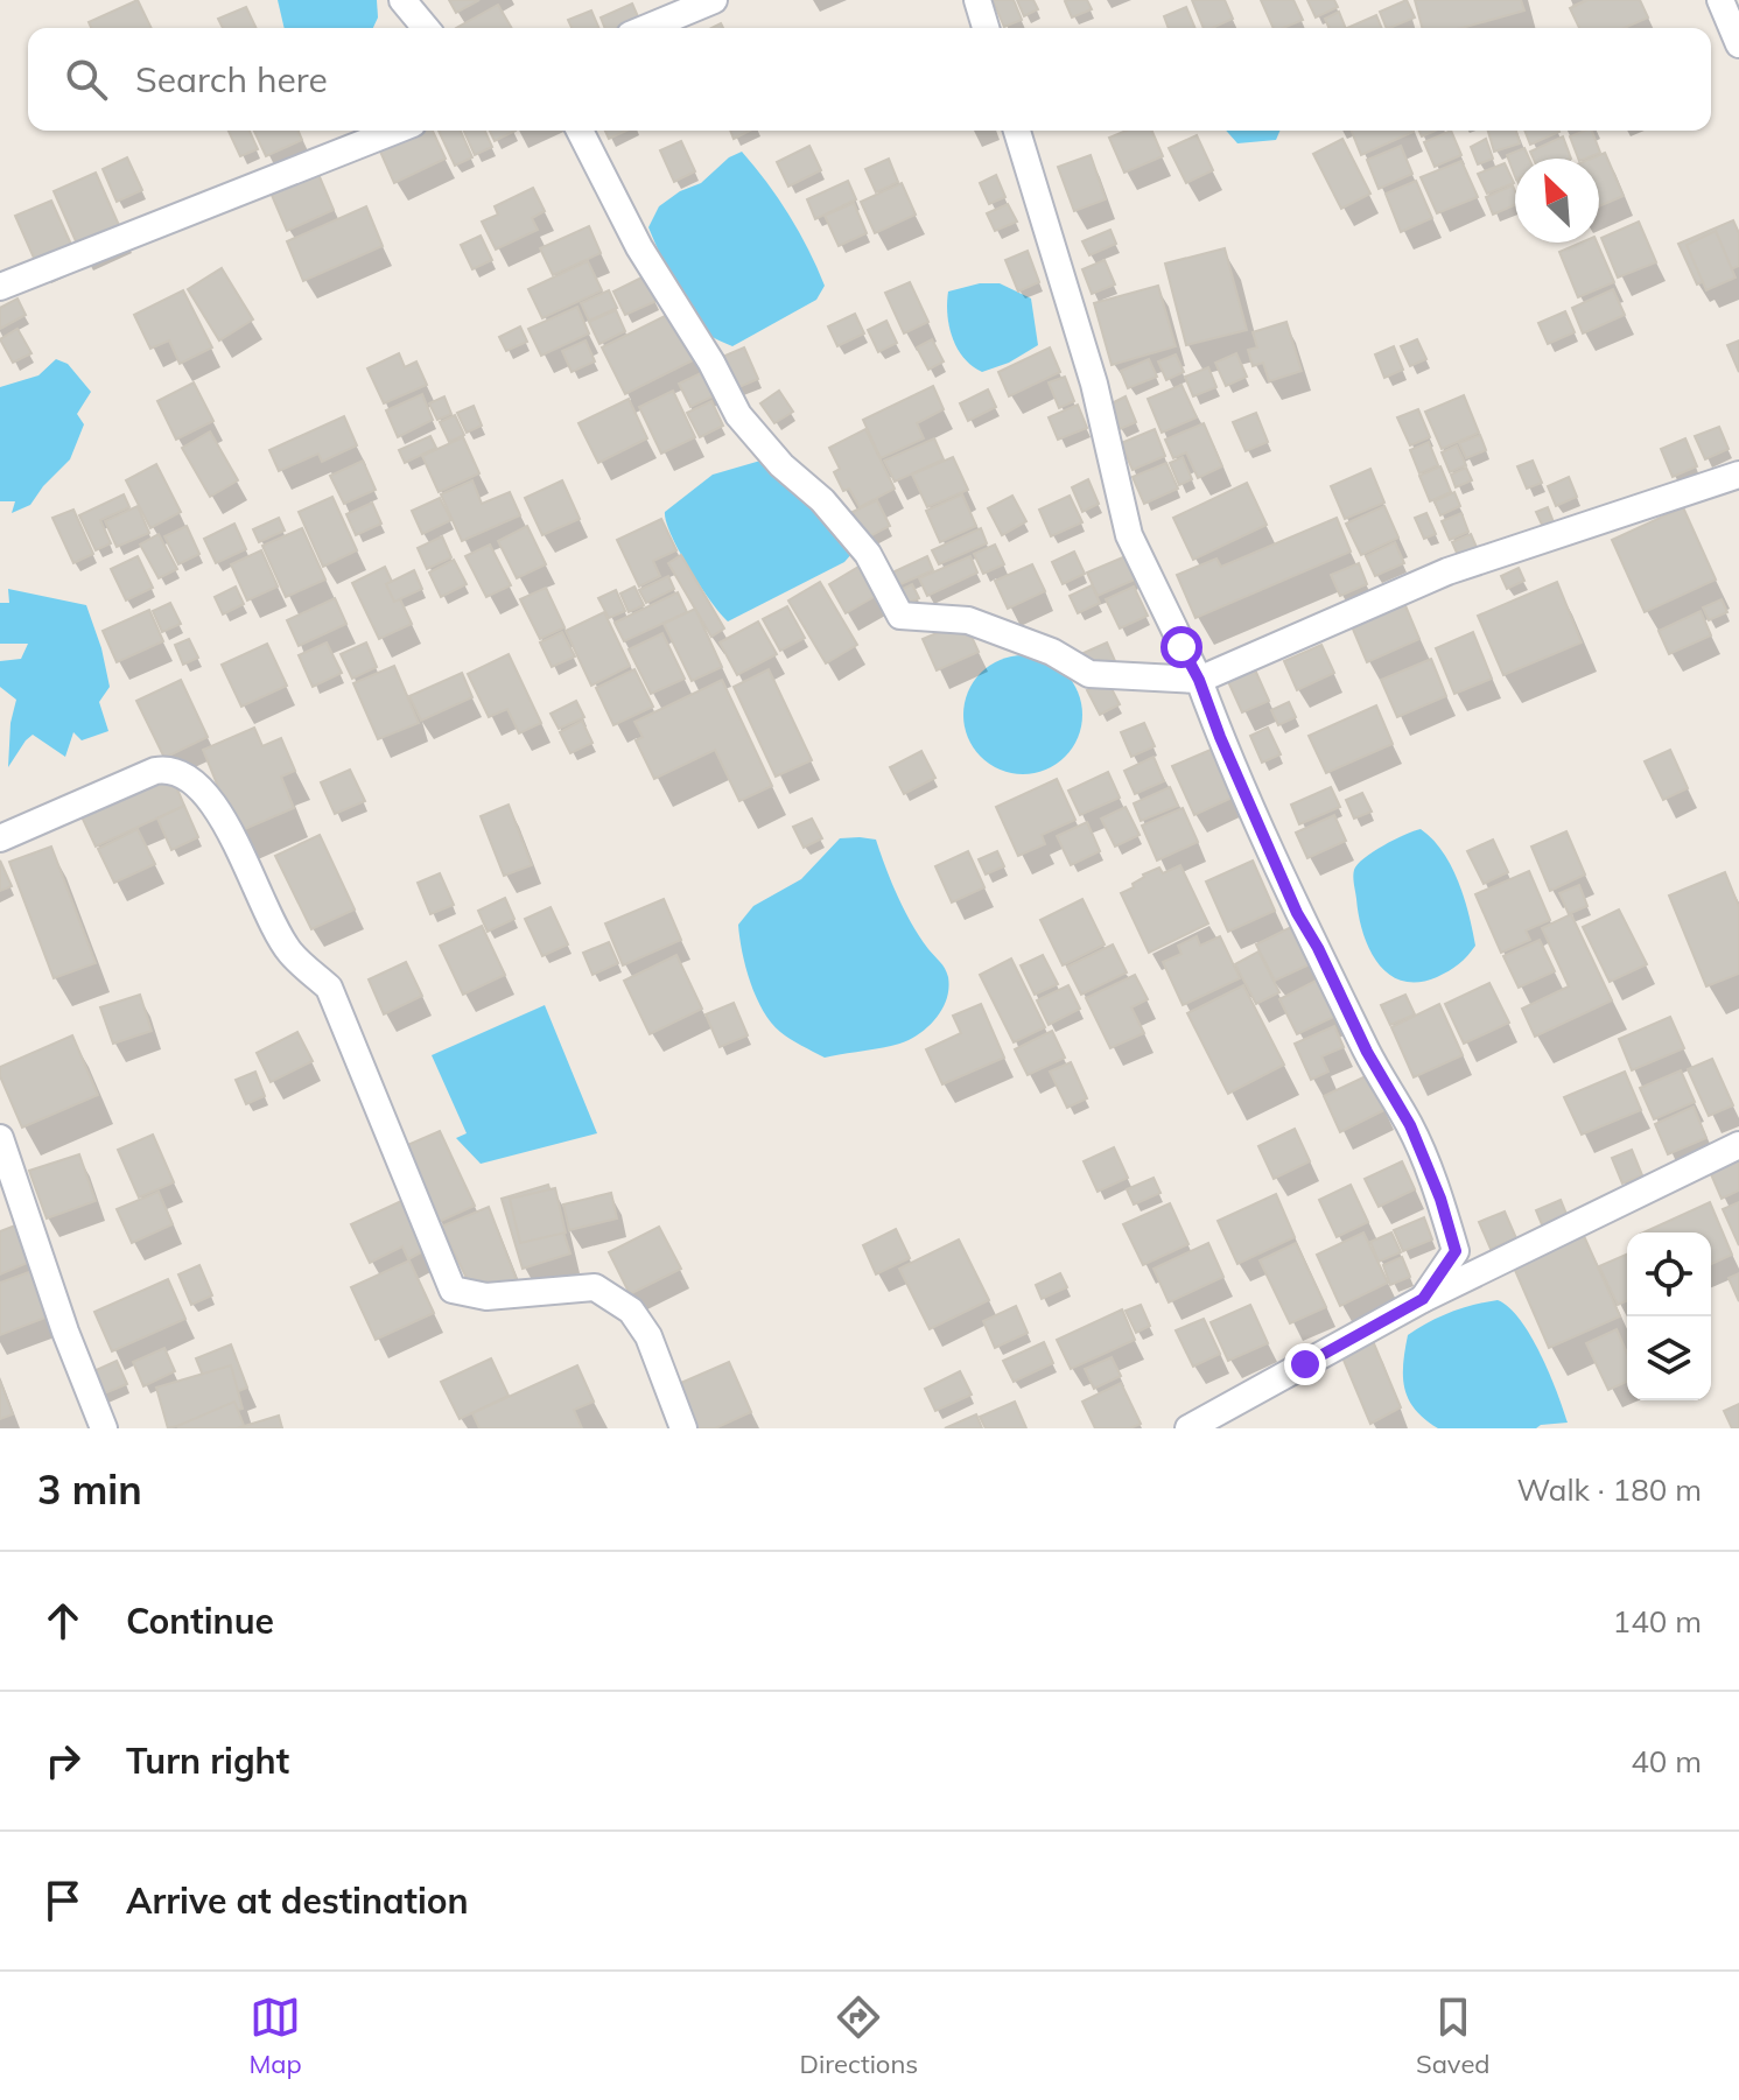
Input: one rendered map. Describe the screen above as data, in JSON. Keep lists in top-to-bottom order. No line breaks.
{"north":"top left","page":{"search":"Search here","heading":["3 min","Walk · 180 m"],"list":[["Continue","140 m"],["Turn right","40 m"],"Arrive at destination"],"nav":["Map","Directions","Saved"]}}
